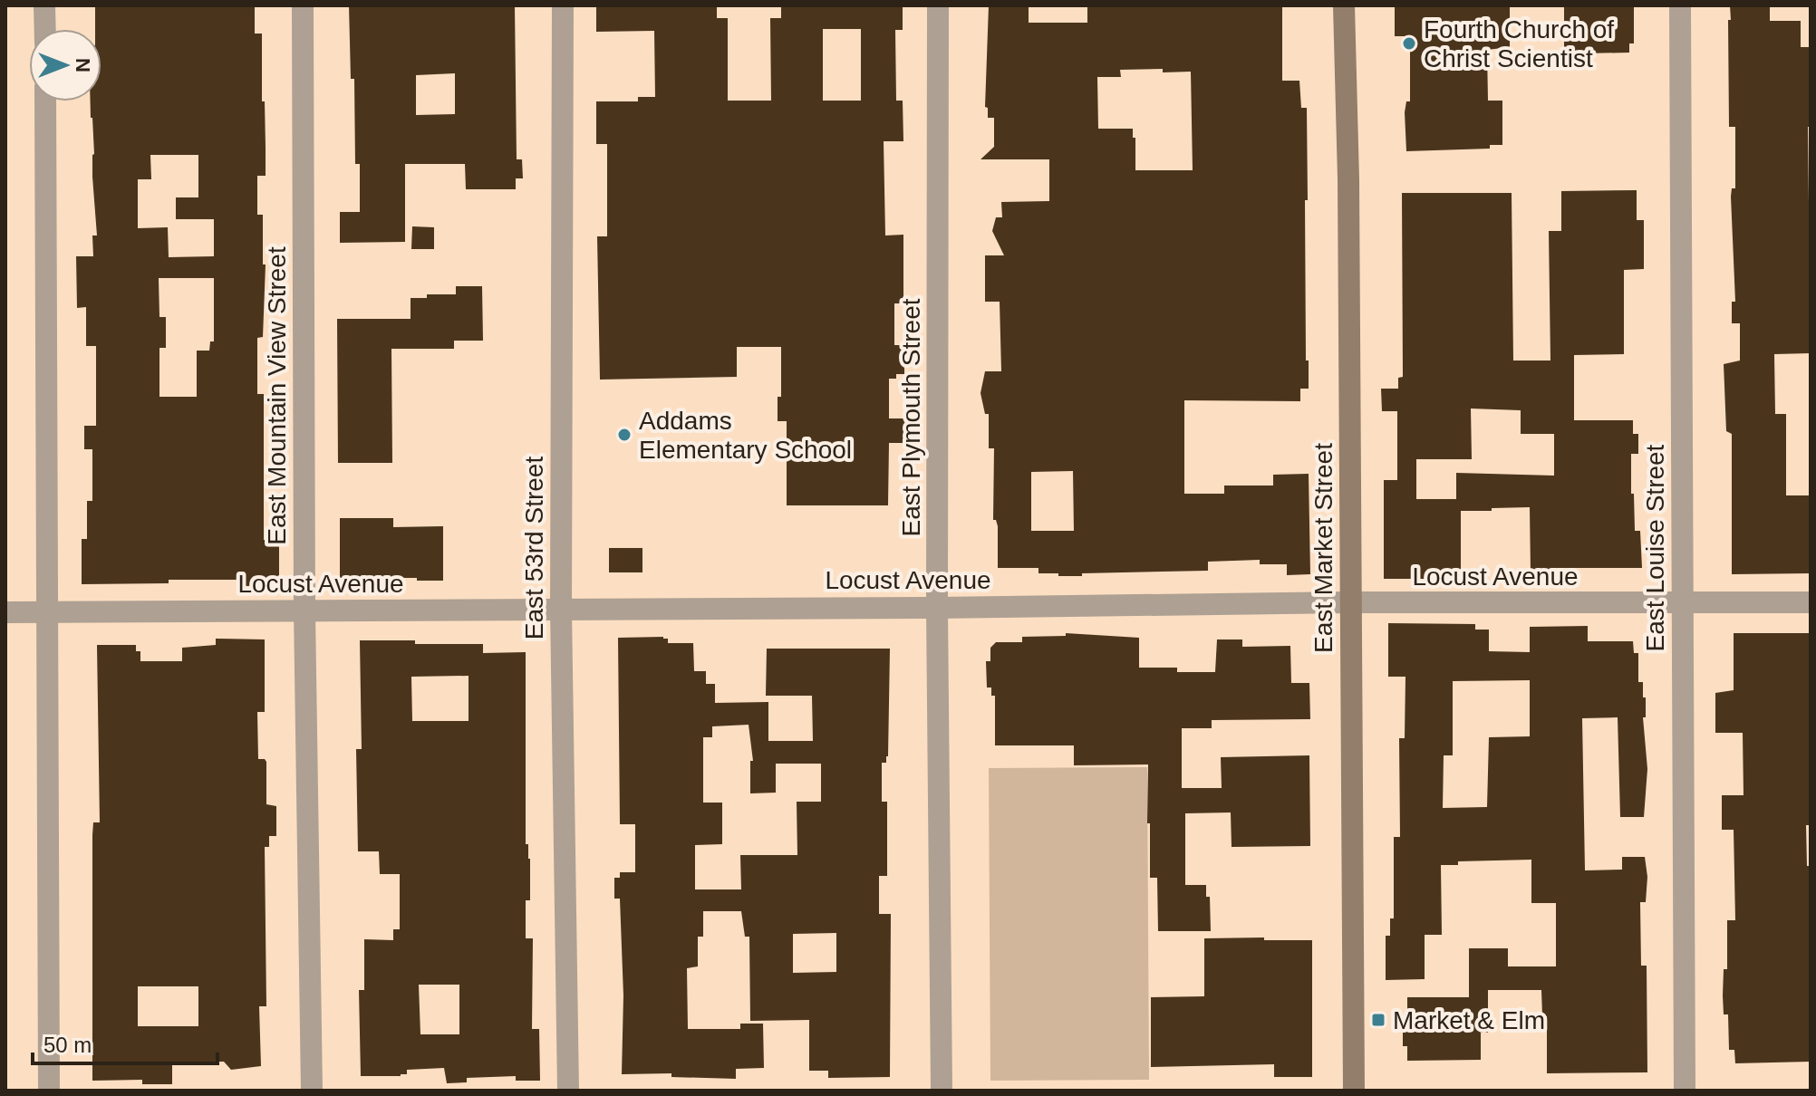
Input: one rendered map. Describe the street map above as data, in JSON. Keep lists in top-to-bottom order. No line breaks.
{"streets":{"street":["East Mountain View Street","East Plymouth Street","East 53rd Street","East Market Street","East Louise Street","Locust Avenue"]},"crossings":[["East Mountain View Street","Locust Avenue"],["East Plymouth Street","Locust Avenue"],["East 53rd Street","Locust Avenue"],["East Market Street","Locust Avenue"],["East Louise Street","Locust Avenue"]],"places":{"other":["Fourth Church of Christ Scientist","Addams Elementary School"],"transit":["Market & Elm"]},"scale_bar":"50 m","north":"right"}
